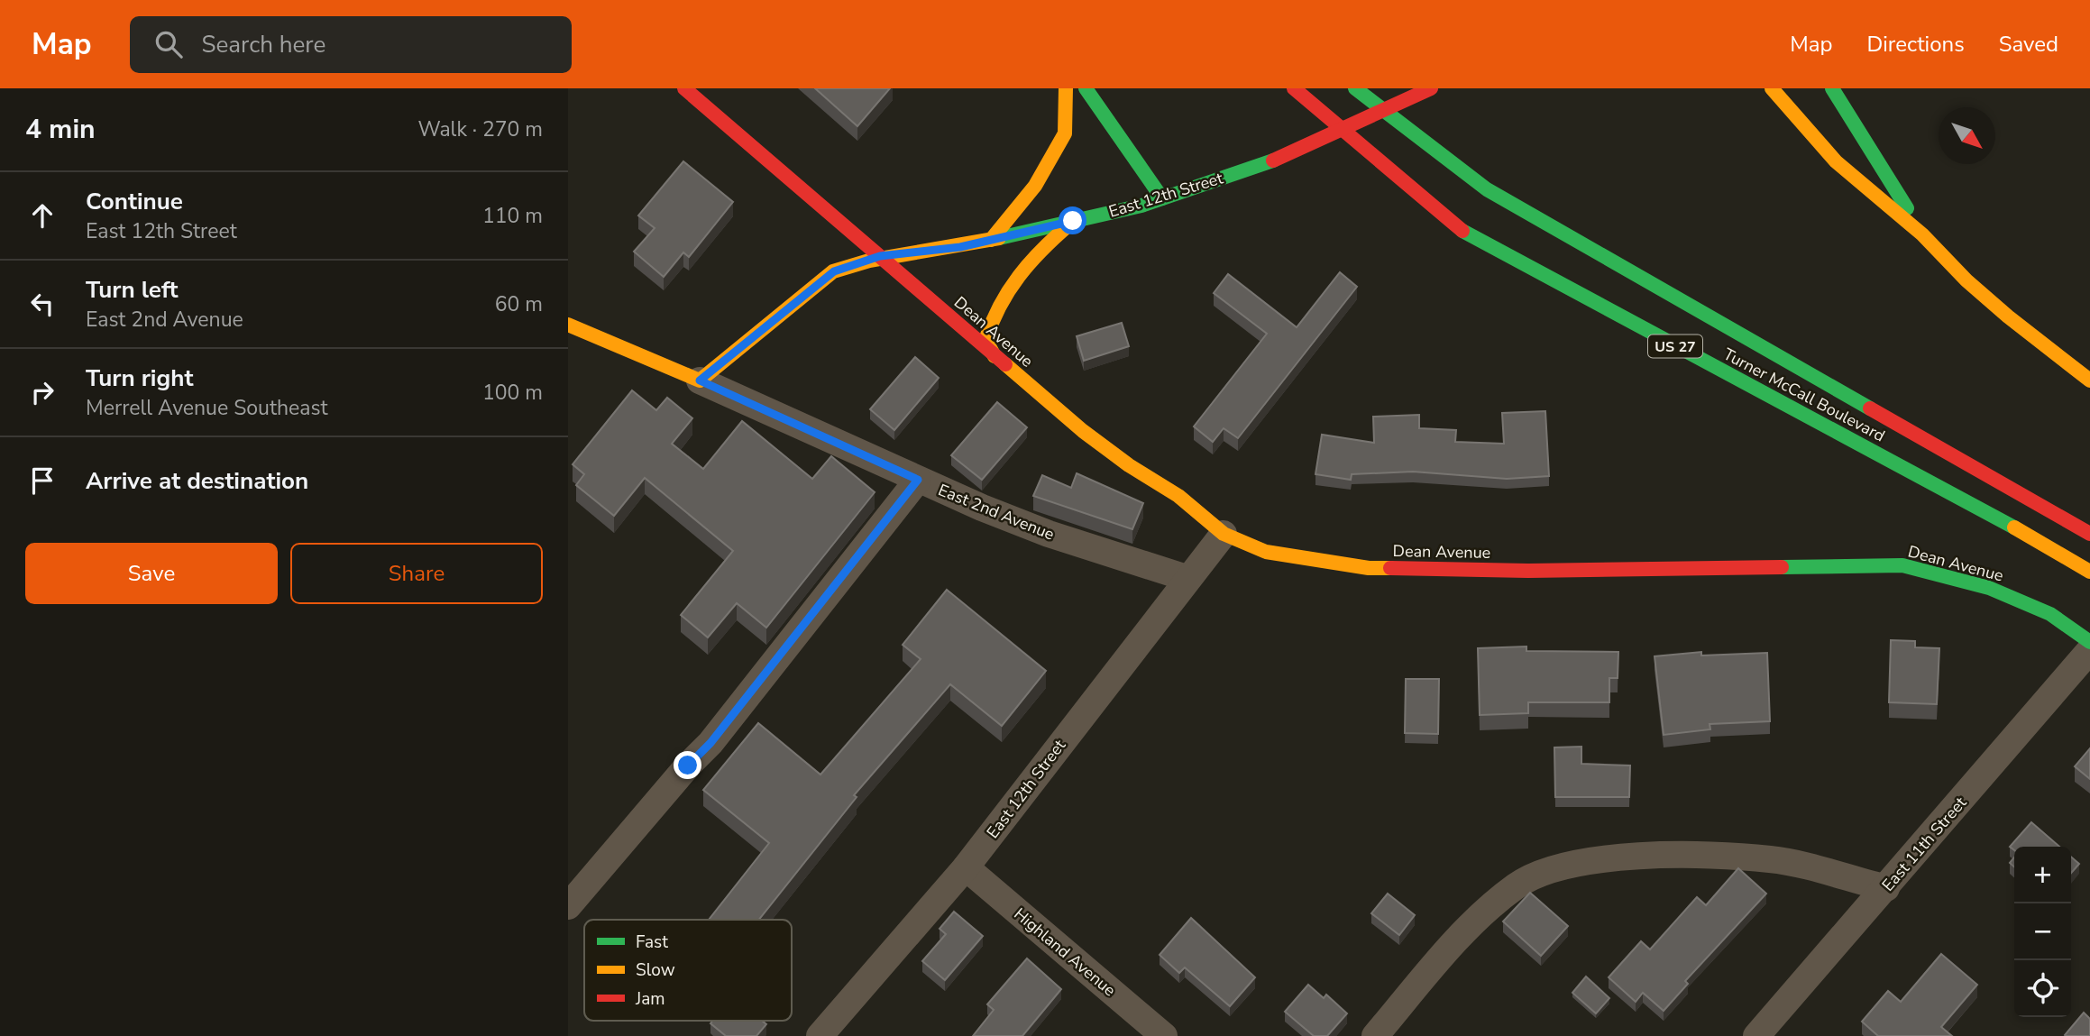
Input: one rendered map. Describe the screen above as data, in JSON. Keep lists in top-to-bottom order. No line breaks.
{"streets":{"main road":["East 12th Street","Dean Avenue","US 27","Turner McCall Boulevard","East 2nd Avenue"],"street":["East 11th Street","Highland Avenue"]},"crossings":[["East 12th Street","Dean Avenue"],["East 12th Street","East 2nd Avenue"],["East 12th Street","Highland Avenue"]],"legend":["Fast","Slow","Jam"],"north":"bottom right","page":{"header":"Map","search":"Search here","nav":["Map","Directions","Saved"],"heading":["4 min","Walk · 270 m"],"list":[["Continue","East 12th Street","110 m"],["Turn left","East 2nd Avenue","60 m"],["Turn right","Merrell Avenue Southeast","100 m"],"Arrive at destination"],"buttons":["Save","Share"],"map_buttons":["+","−"]}}
